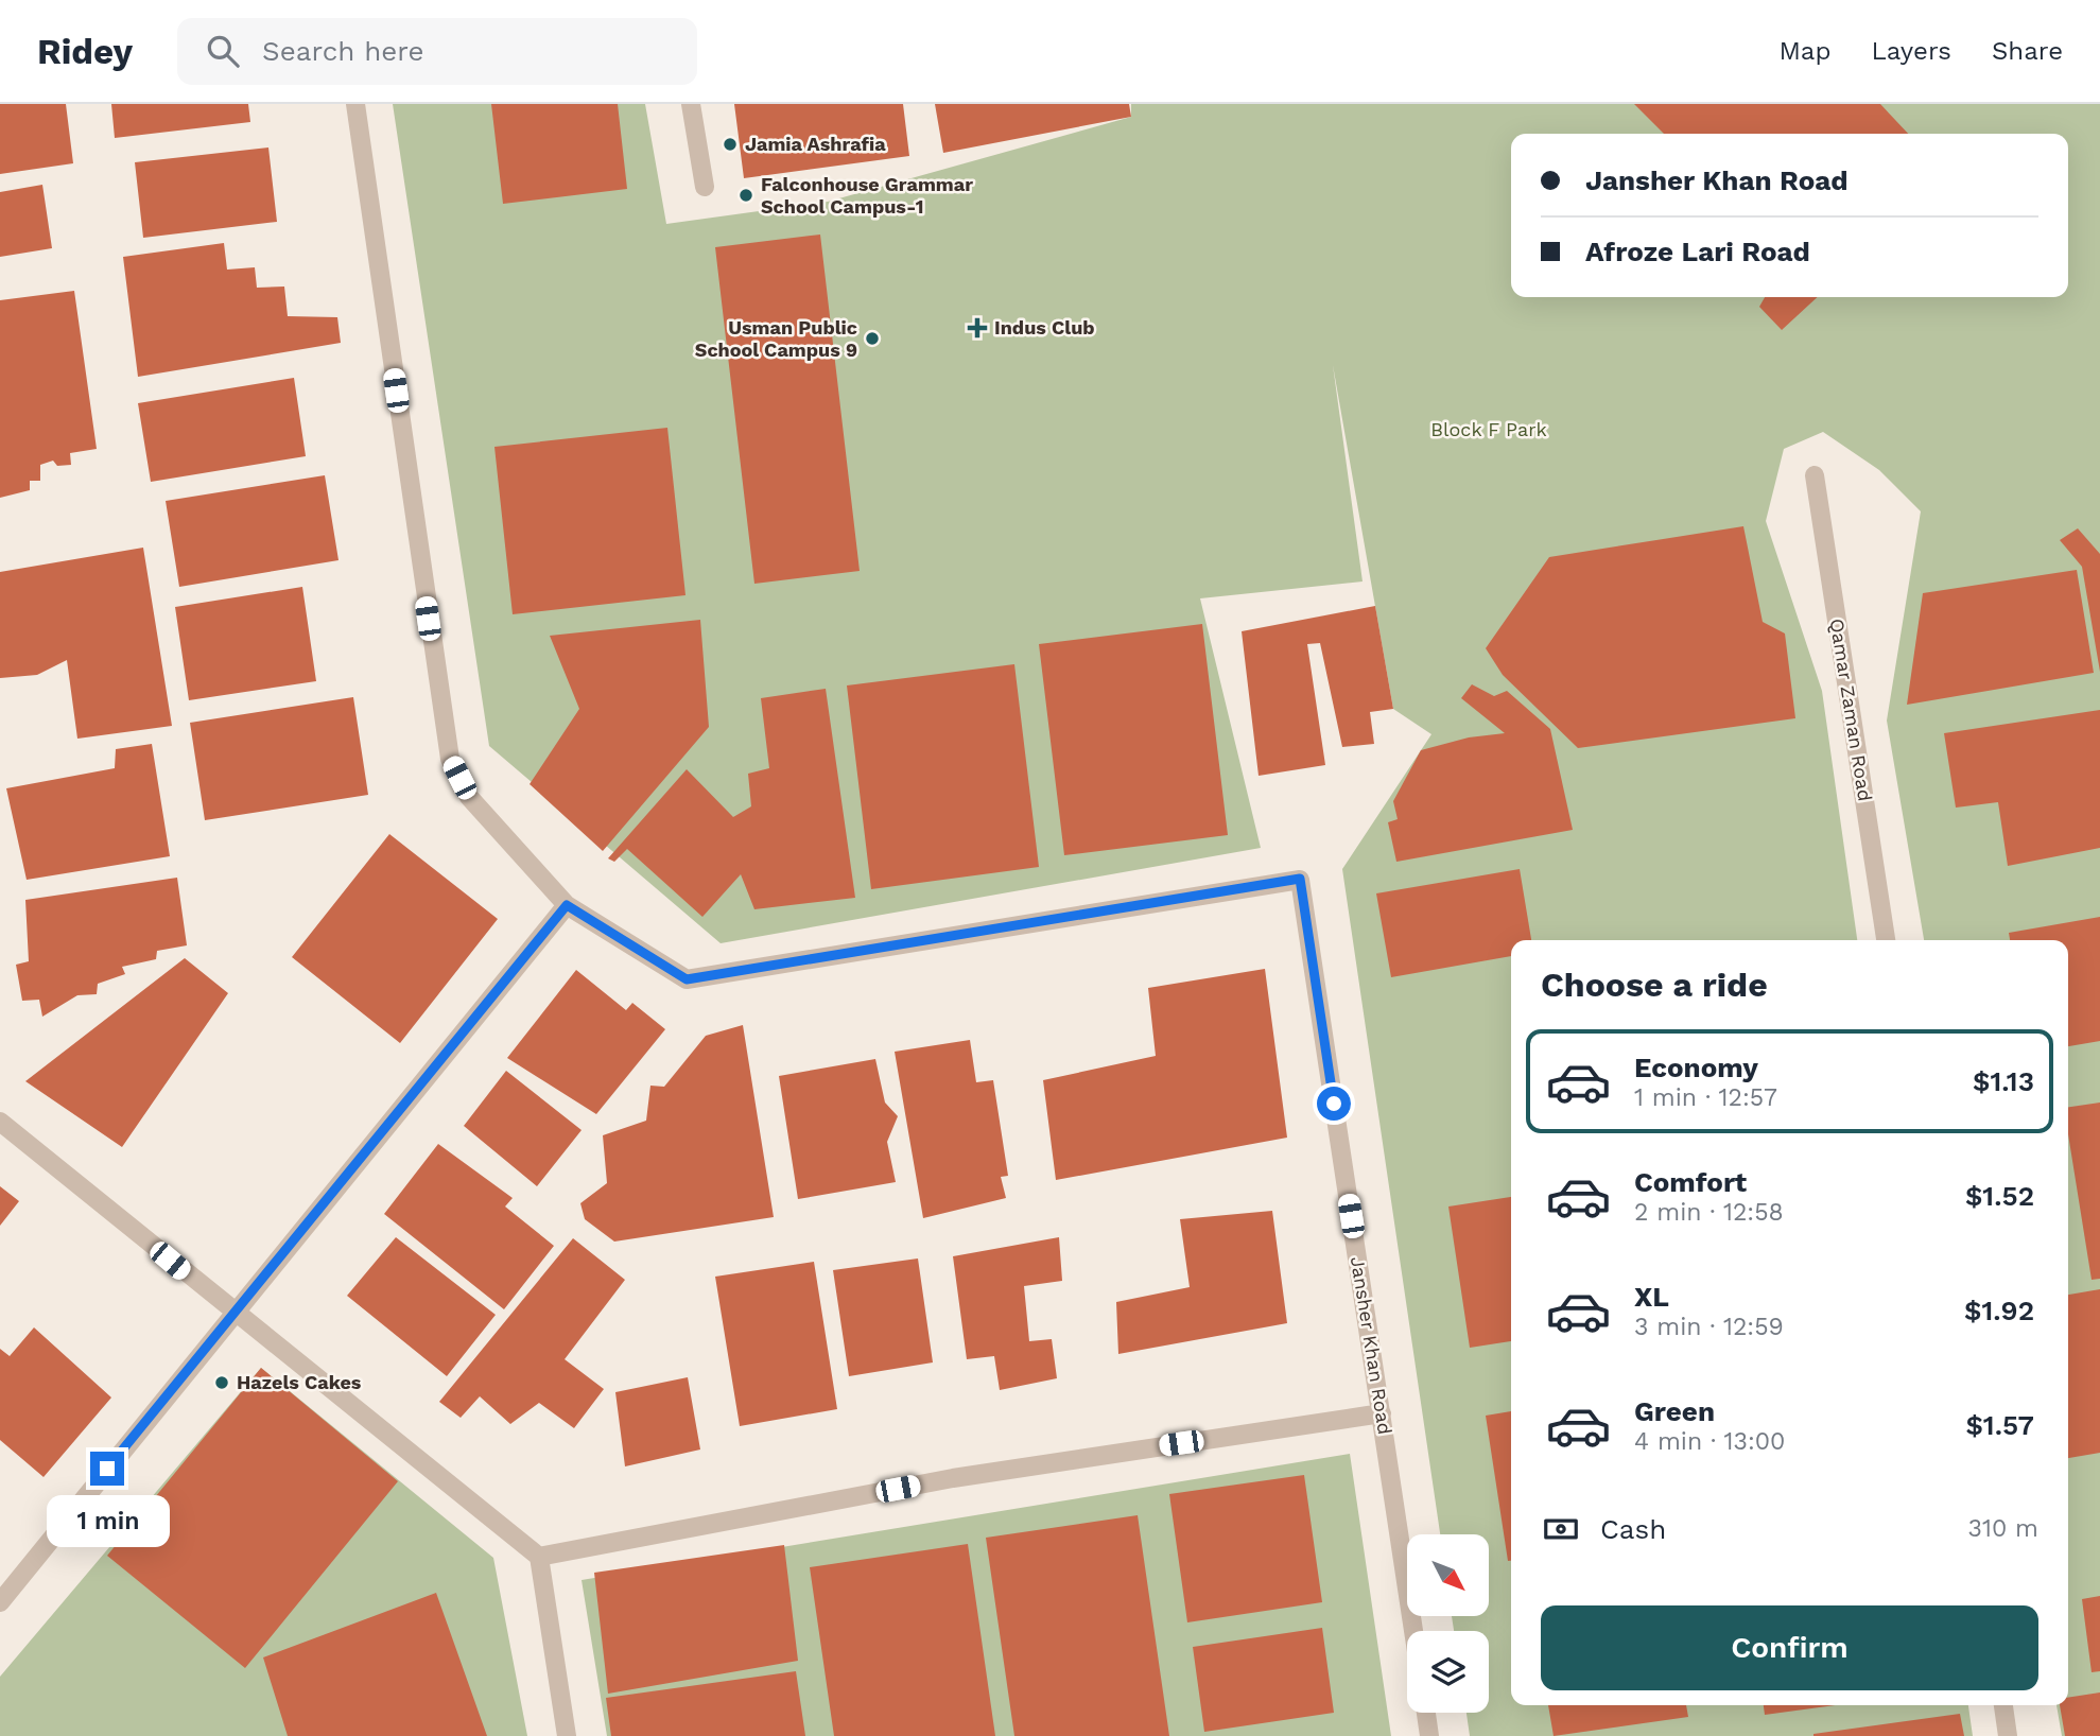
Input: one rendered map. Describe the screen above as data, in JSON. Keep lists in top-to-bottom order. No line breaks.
{"streets":{"street":["Qamar Zaman Road","Jansher Khan Road"]},"parks":["Block F Park"],"places":{"other":["Jamia Ashrafia","Falconhouse Grammar School Campus-1","Usman Public School Campus 9","Hazels Cakes"],"health":["Indus Club"]},"north":"bottom right","page":{"header":"Ridey","search":"Search here","nav":["Map","Layers","Share"],"banner":["Jansher Khan Road","Afroze Lari Road"],"heading":"Choose a ride","list":[{"name":"Economy","note":"1 min · 12:57","value":"$1.13"},{"name":"Comfort","note":"2 min · 12:58","value":"$1.52"},{"name":"XL","note":"3 min · 12:59","value":"$1.92"},{"name":"Green","note":"4 min · 13:00","value":"$1.57"}],"pay":["Cash","310 m"],"bubble":"1 min","buttons":"Confirm"}}
